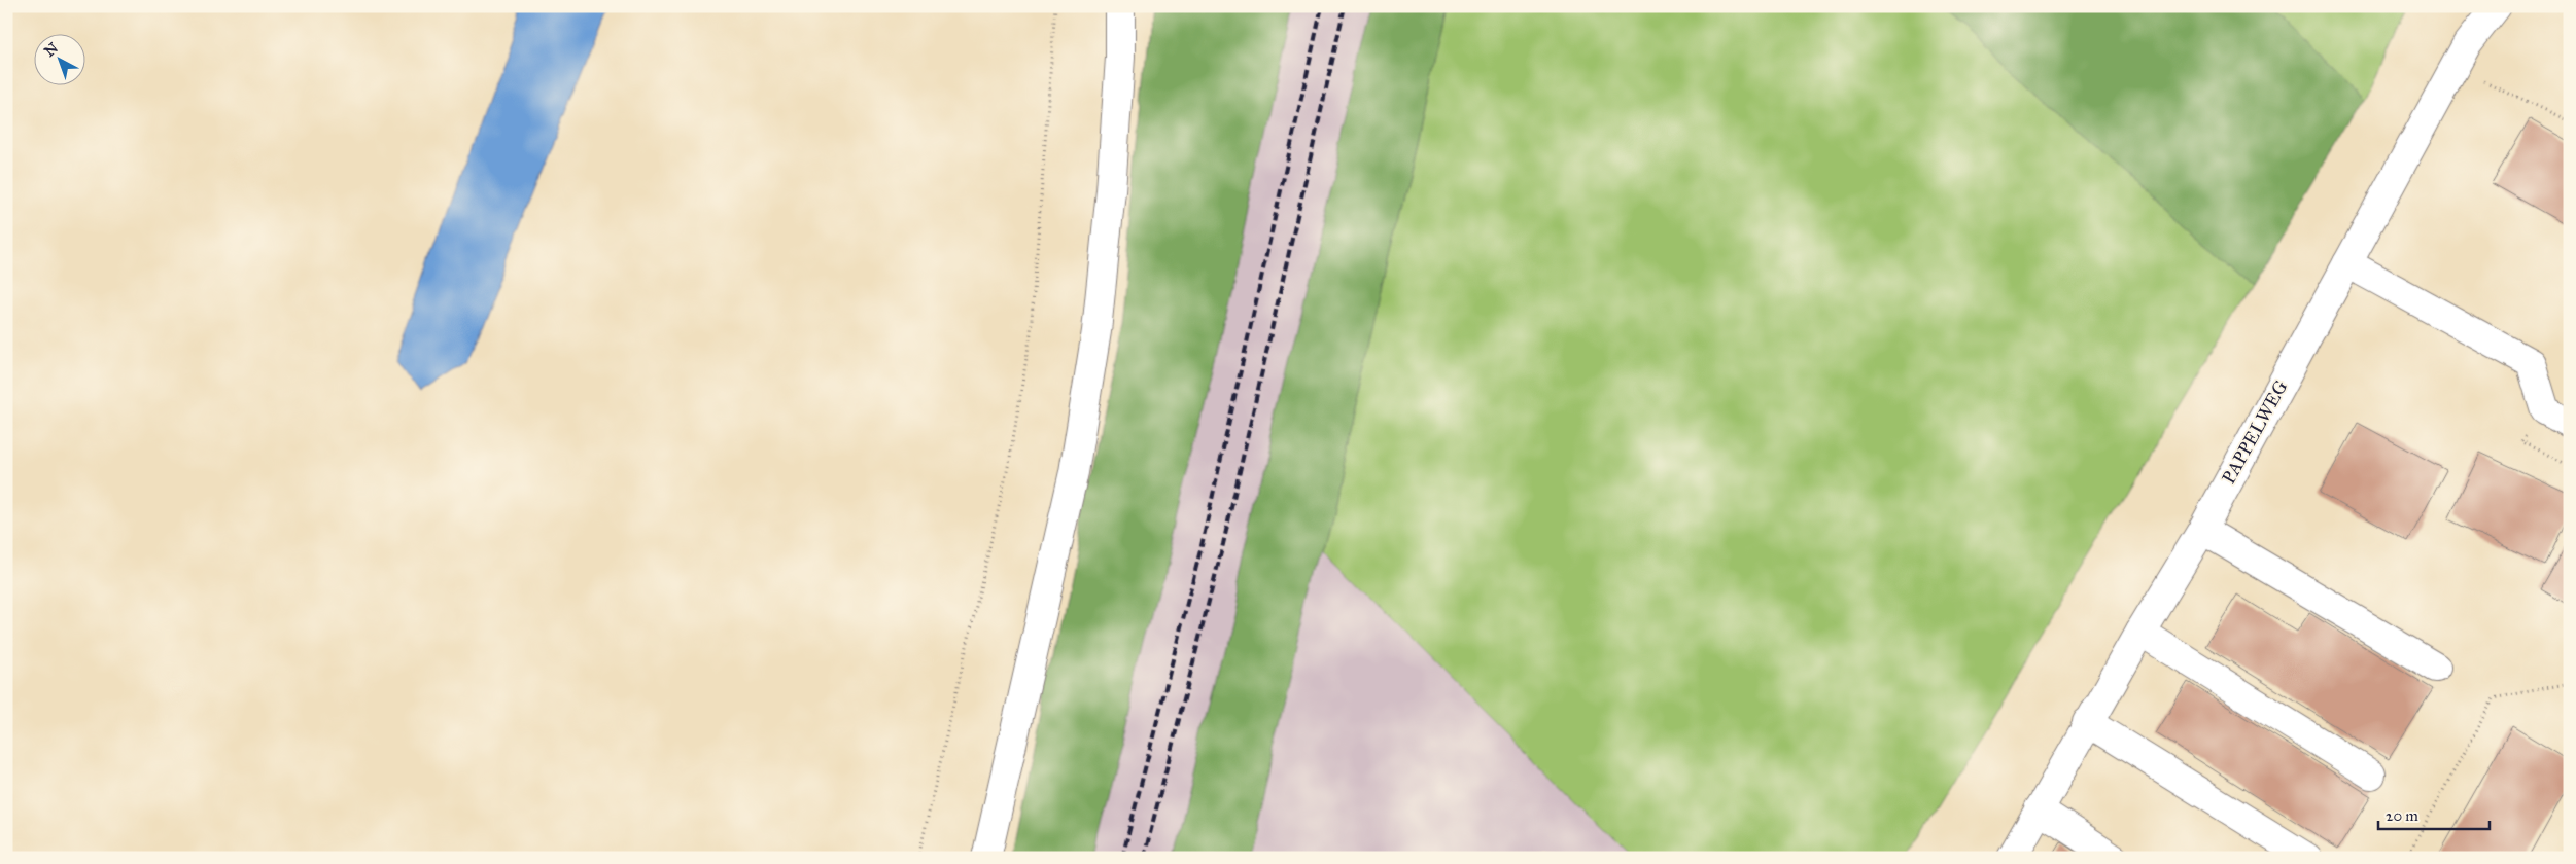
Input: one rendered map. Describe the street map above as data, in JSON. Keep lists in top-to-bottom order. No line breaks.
{"streets":{"street":["PAPPELWEG"]},"scale_bar":"20 m","north":"top left"}
